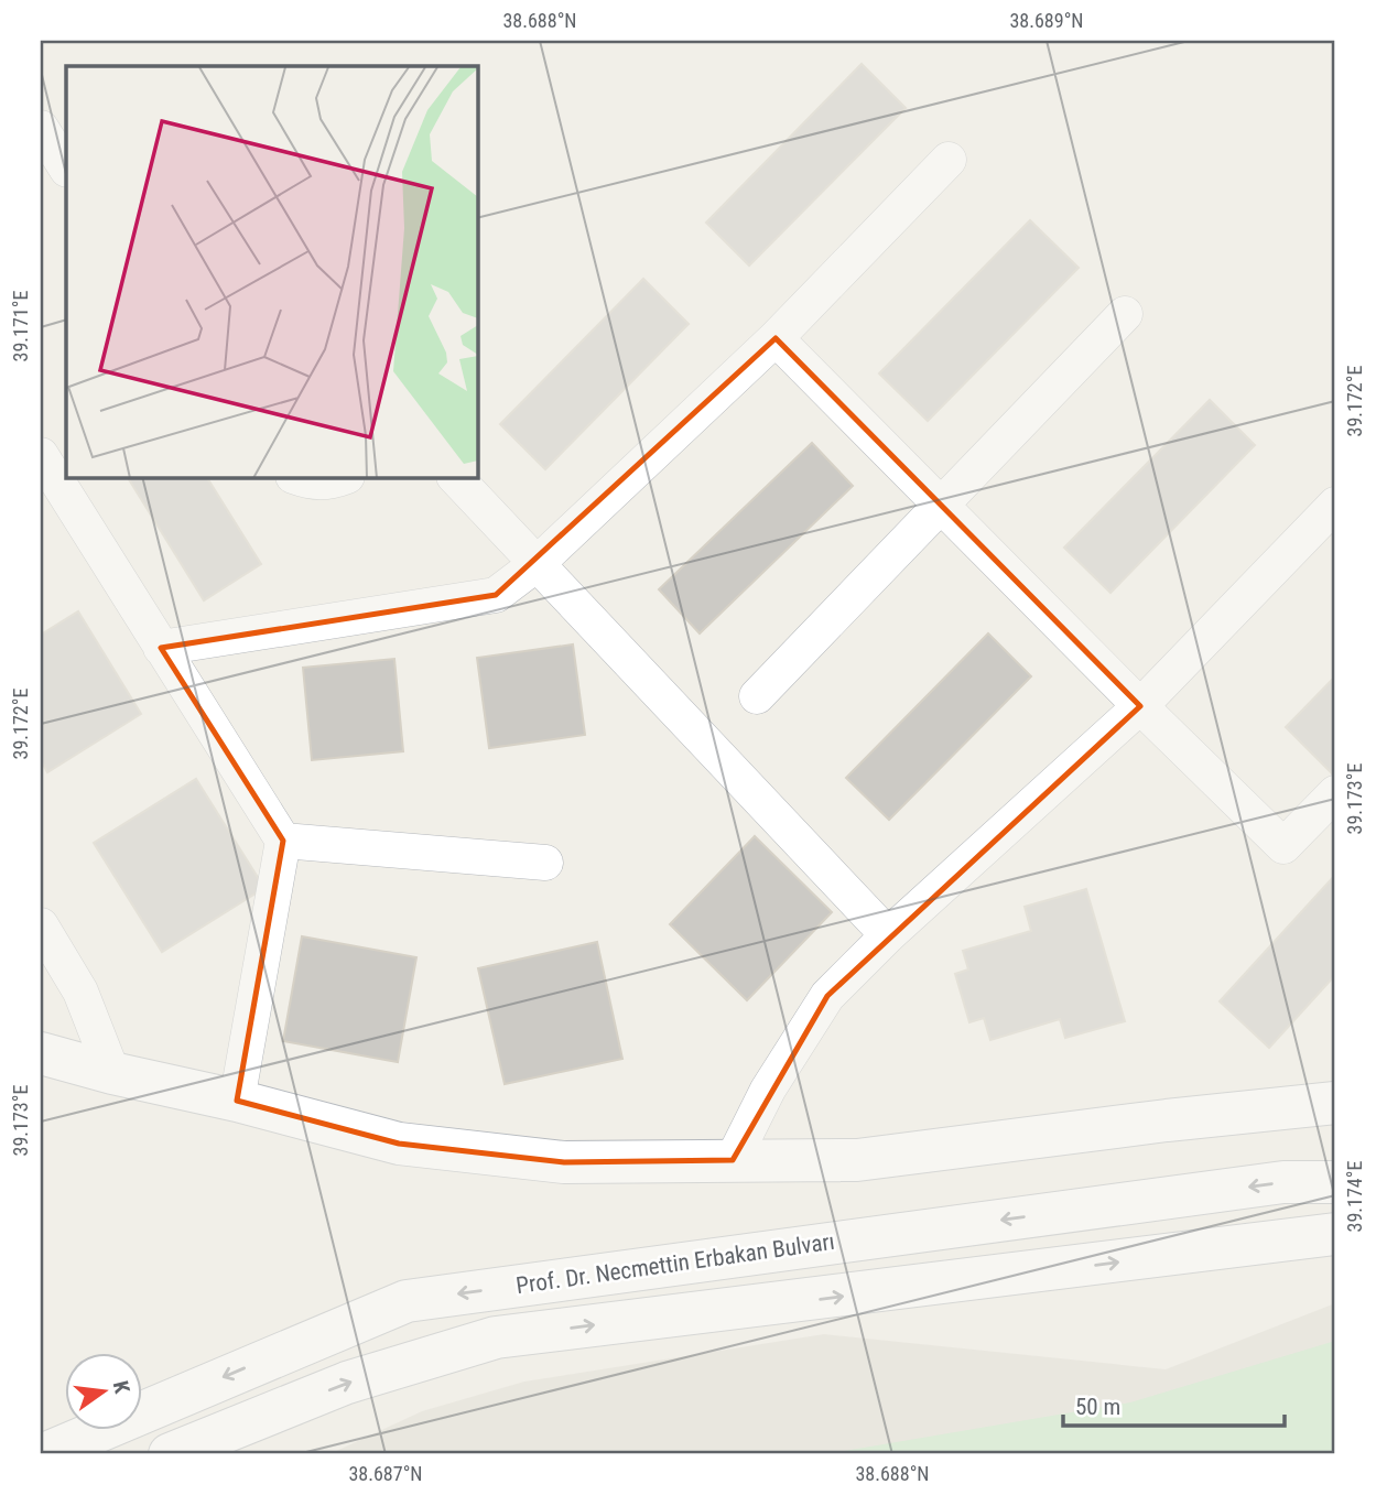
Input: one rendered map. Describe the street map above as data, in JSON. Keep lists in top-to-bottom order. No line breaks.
{"streets":{"main road":["Prof. Dr. Necmettin Erbakan Bulvarı"]},"scale_bar":"50 m","north":"right","coordinates":["38.688°N","38.689°N","39.171°E","39.172°E","39.173°E","39.174°E","38.687°N"]}
